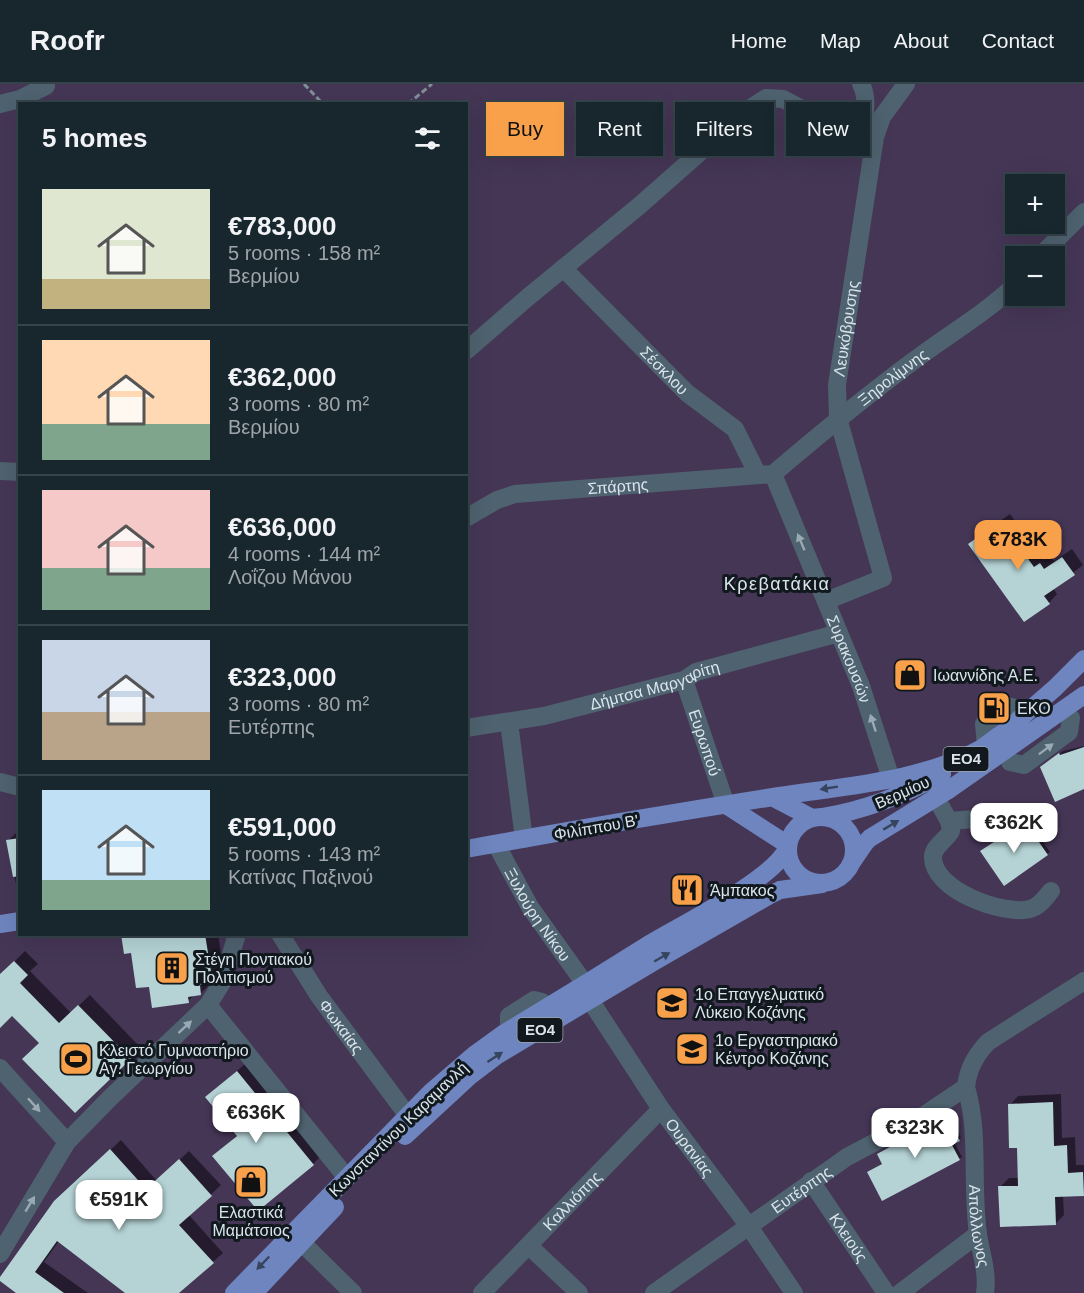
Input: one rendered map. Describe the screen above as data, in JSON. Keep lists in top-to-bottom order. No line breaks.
{"streets":{"main road":["ΕΟ4","Βερμίου","Φιλίππου Β'","Κωνσταντίνου Καραμανλή"],"street":["Λευκόβρυσης","Σέσκλου","Ξηρολίμνης","Σπάρτης","Συρακουσών","Δήμτσα Μαργαρίτη","Ευρωπού","Ξυλούρη Νίκου","Φωκαίας","Ουρανίας","Ευτέρπης","Καλλιόπης","Απόλλωνος","Κλειούς"]},"crossings":[["Λευκόβρυσης","Ξηρολίμνης"],["Λευκόβρυσης","Συρακουσών"],["Σέσκλου","Ξηρολίμνης"],["Σέσκλου","Σπάρτης"],["Σέσκλου","Συρακουσών"],["Ξηρολίμνης","Σπάρτης"],["Ξηρολίμνης","Συρακουσών"],["Σπάρτης","Συρακουσών"],["Συρακουσών","Δήμτσα Μαργαρίτη"],["Συρακουσών","Φιλίππου Β'"],["Δήμτσα Μαργαρίτη","Ευρωπού"],["Ευρωπού","Φιλίππου Β'"],["ΕΟ4","Βερμίου"],["ΕΟ4","Κωνσταντίνου Καραμανλή"],["Βερμίου","Φιλίππου Β'"],["Βερμίου","Κωνσταντίνου Καραμανλή"],["Φιλίππου Β'","Ξυλούρη Νίκου"],["Ξυλούρη Νίκου","Κωνσταντίνου Καραμανλή"],["Ξυλούρη Νίκου","Ουρανίας"],["Φωκαίας","Κωνσταντίνου Καραμανλή"],["Κωνσταντίνου Καραμανλή","Ουρανίας"],["Ουρανίας","Ευτέρπης"],["Ουρανίας","Καλλιόπης"],["Ευτέρπης","Απόλλωνος"],["Ευτέρπης","Κλειούς"]],"one_way":["Συρακουσών"],"districts":["Κρεβατάκια"],"places":{"shop":["Ιωαννίδης Α.Ε.","Ελαστικά Μαμάτσιος"],"fuel station":["EKO"],"restaurant":["Άμπακος"],"building":["Στέγη Ποντιακού Πολιτισμού"],"school or university":["1ο Επαγγελματικό Λύκειο Κοζάνης","1ο Εργαστηριακό Κέντρο Κοζάνης"],"sports":["Κλειστό Γυμναστήριο Αγ. Γεωργίου"]},"page":{"header":"Roofr","nav":["Home","Map","About","Contact"],"chip":["Buy","Rent","Filters","New"],"heading":"5 homes","map_buttons":["+","−"],"list":[{"name":"€783,000","note":"5 rooms · 158 m² · Βερμίου"},{"name":"€362,000","note":"3 rooms · 80 m² · Βερμίου"},{"name":"€636,000","note":"4 rooms · 144 m² · Λοΐζου Μάνου"},{"name":"€323,000","note":"3 rooms · 80 m² · Ευτέρπης"},{"name":"€591,000","note":"5 rooms · 143 m² · Κατίνας Παξινού"}],"price":["€783K","€362K","€636K","€323K","€591K"]}}
